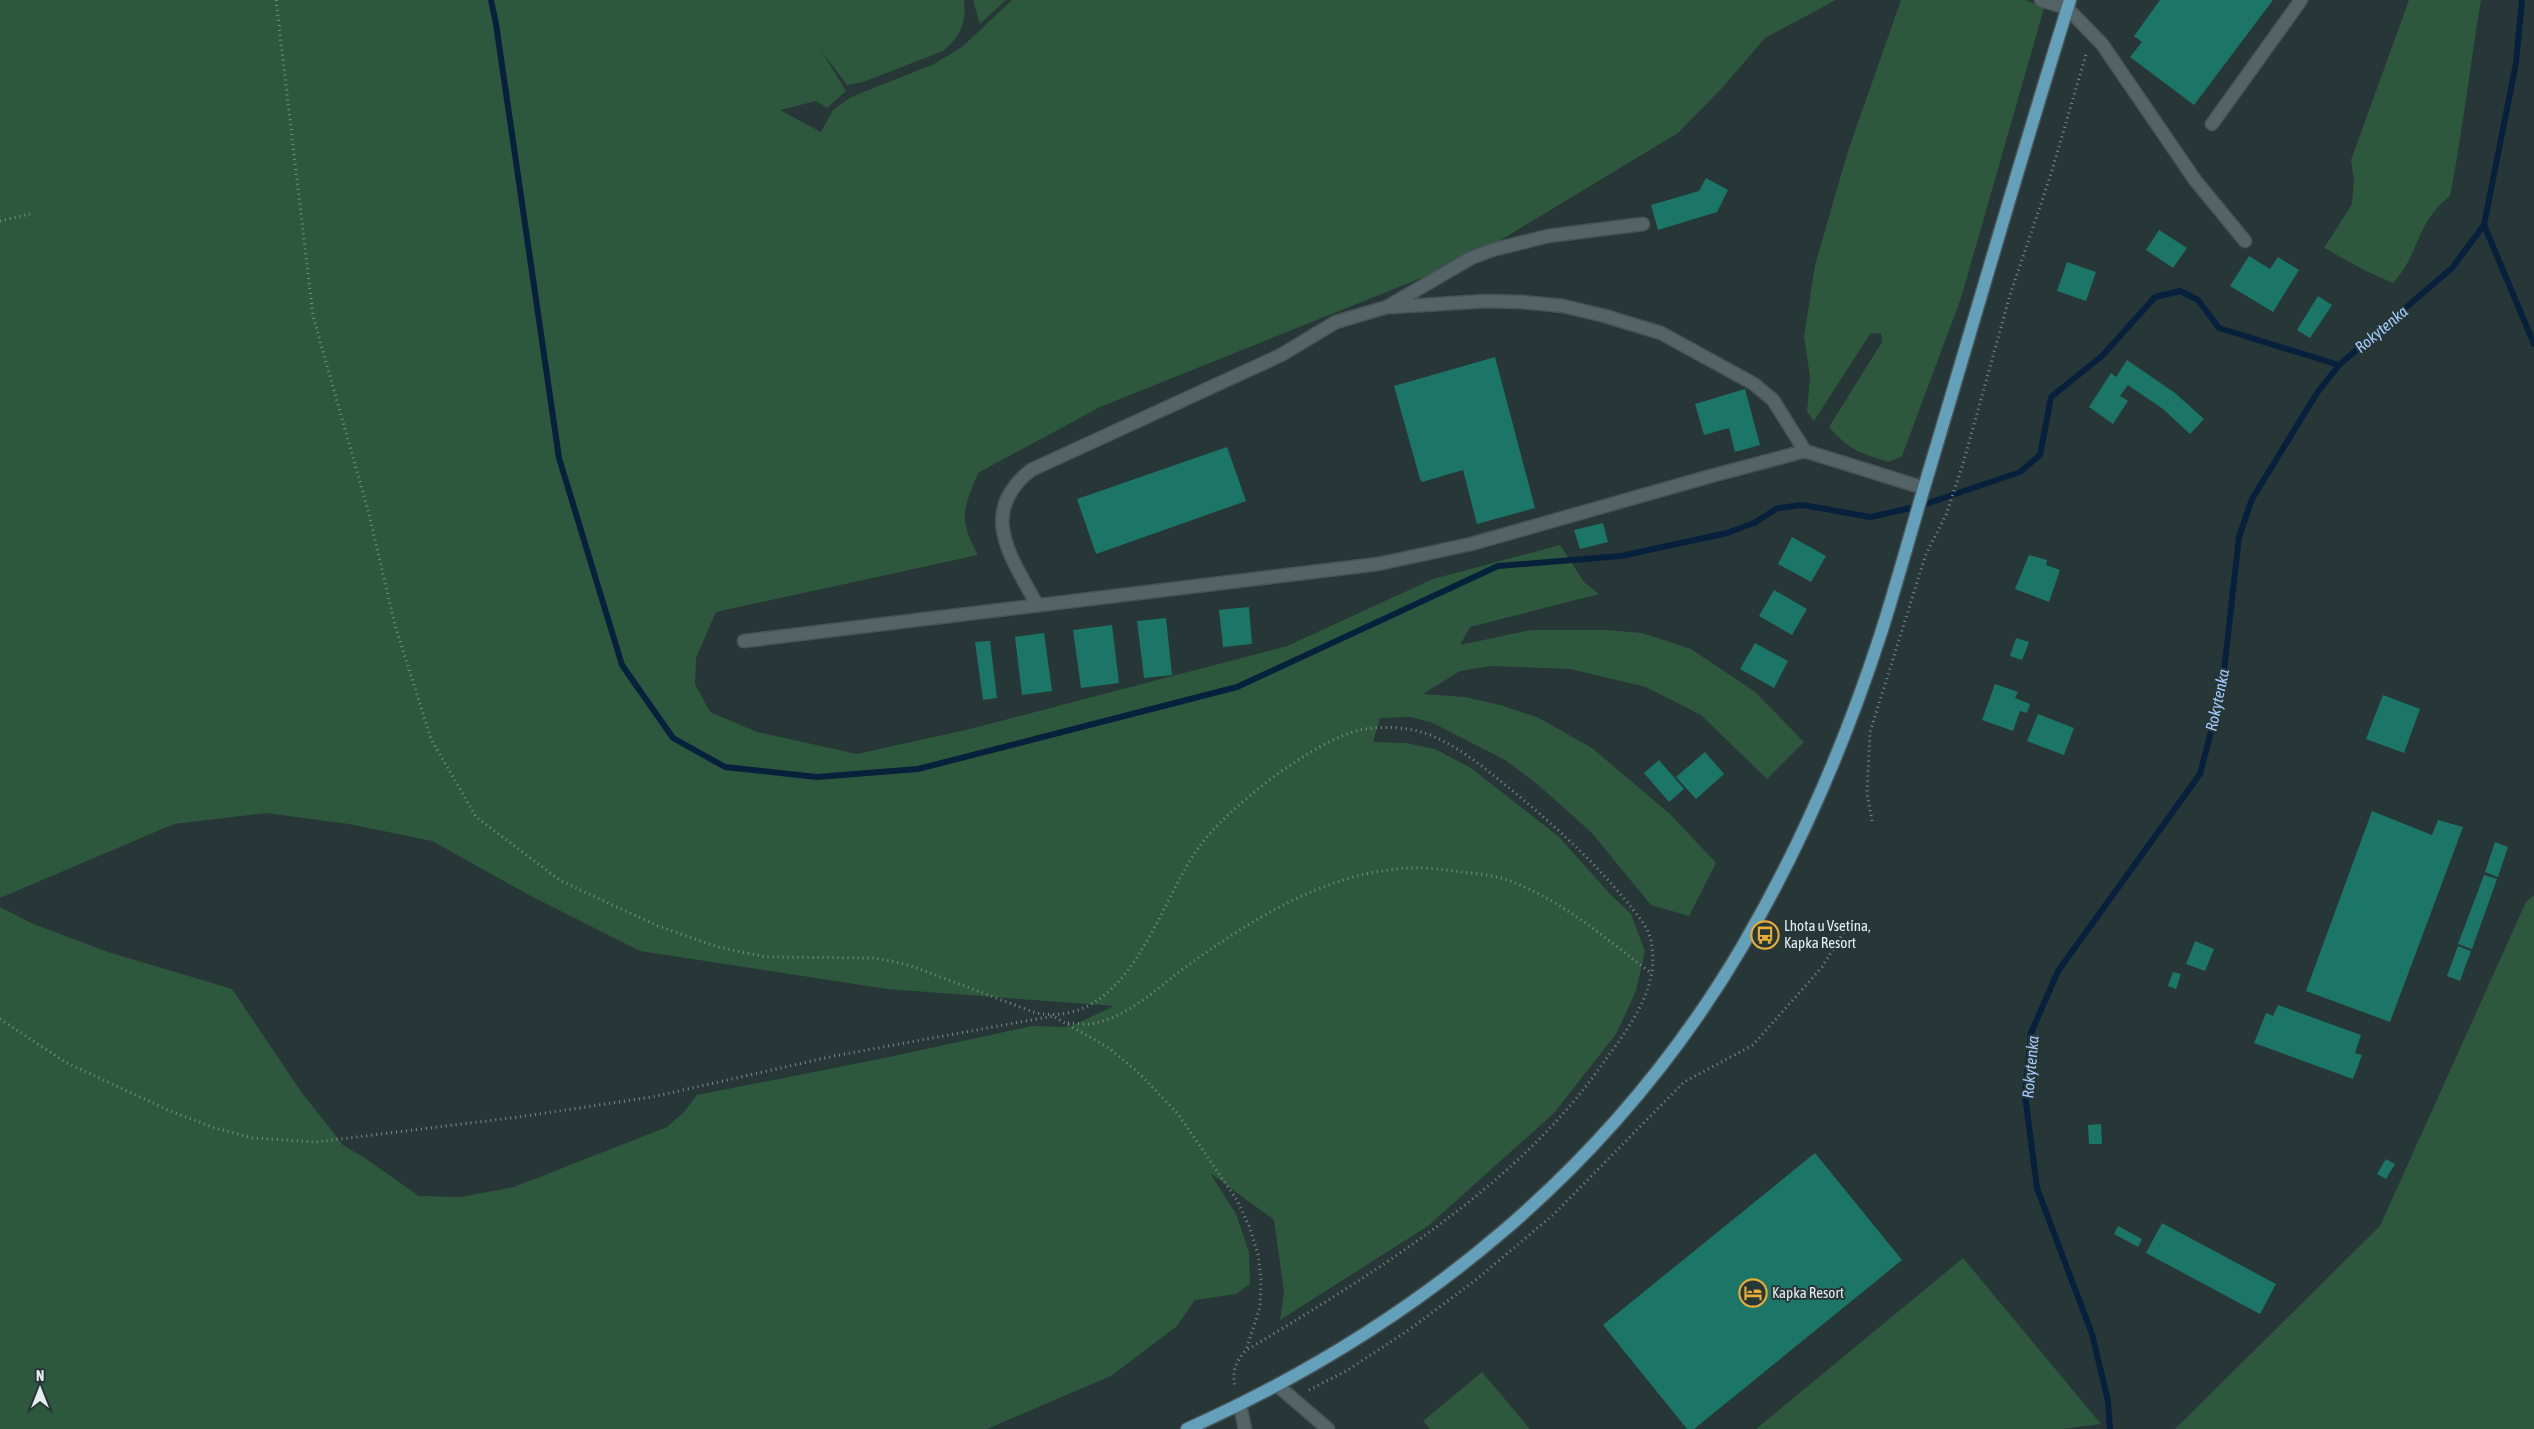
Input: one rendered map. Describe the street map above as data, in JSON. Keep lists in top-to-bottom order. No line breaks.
{"water":["Rokytenka"],"places":{"bus stop":["Lhota u Vsetína, Kapka Resort"],"hotel":["Kapka Resort"]},"north":"top"}
